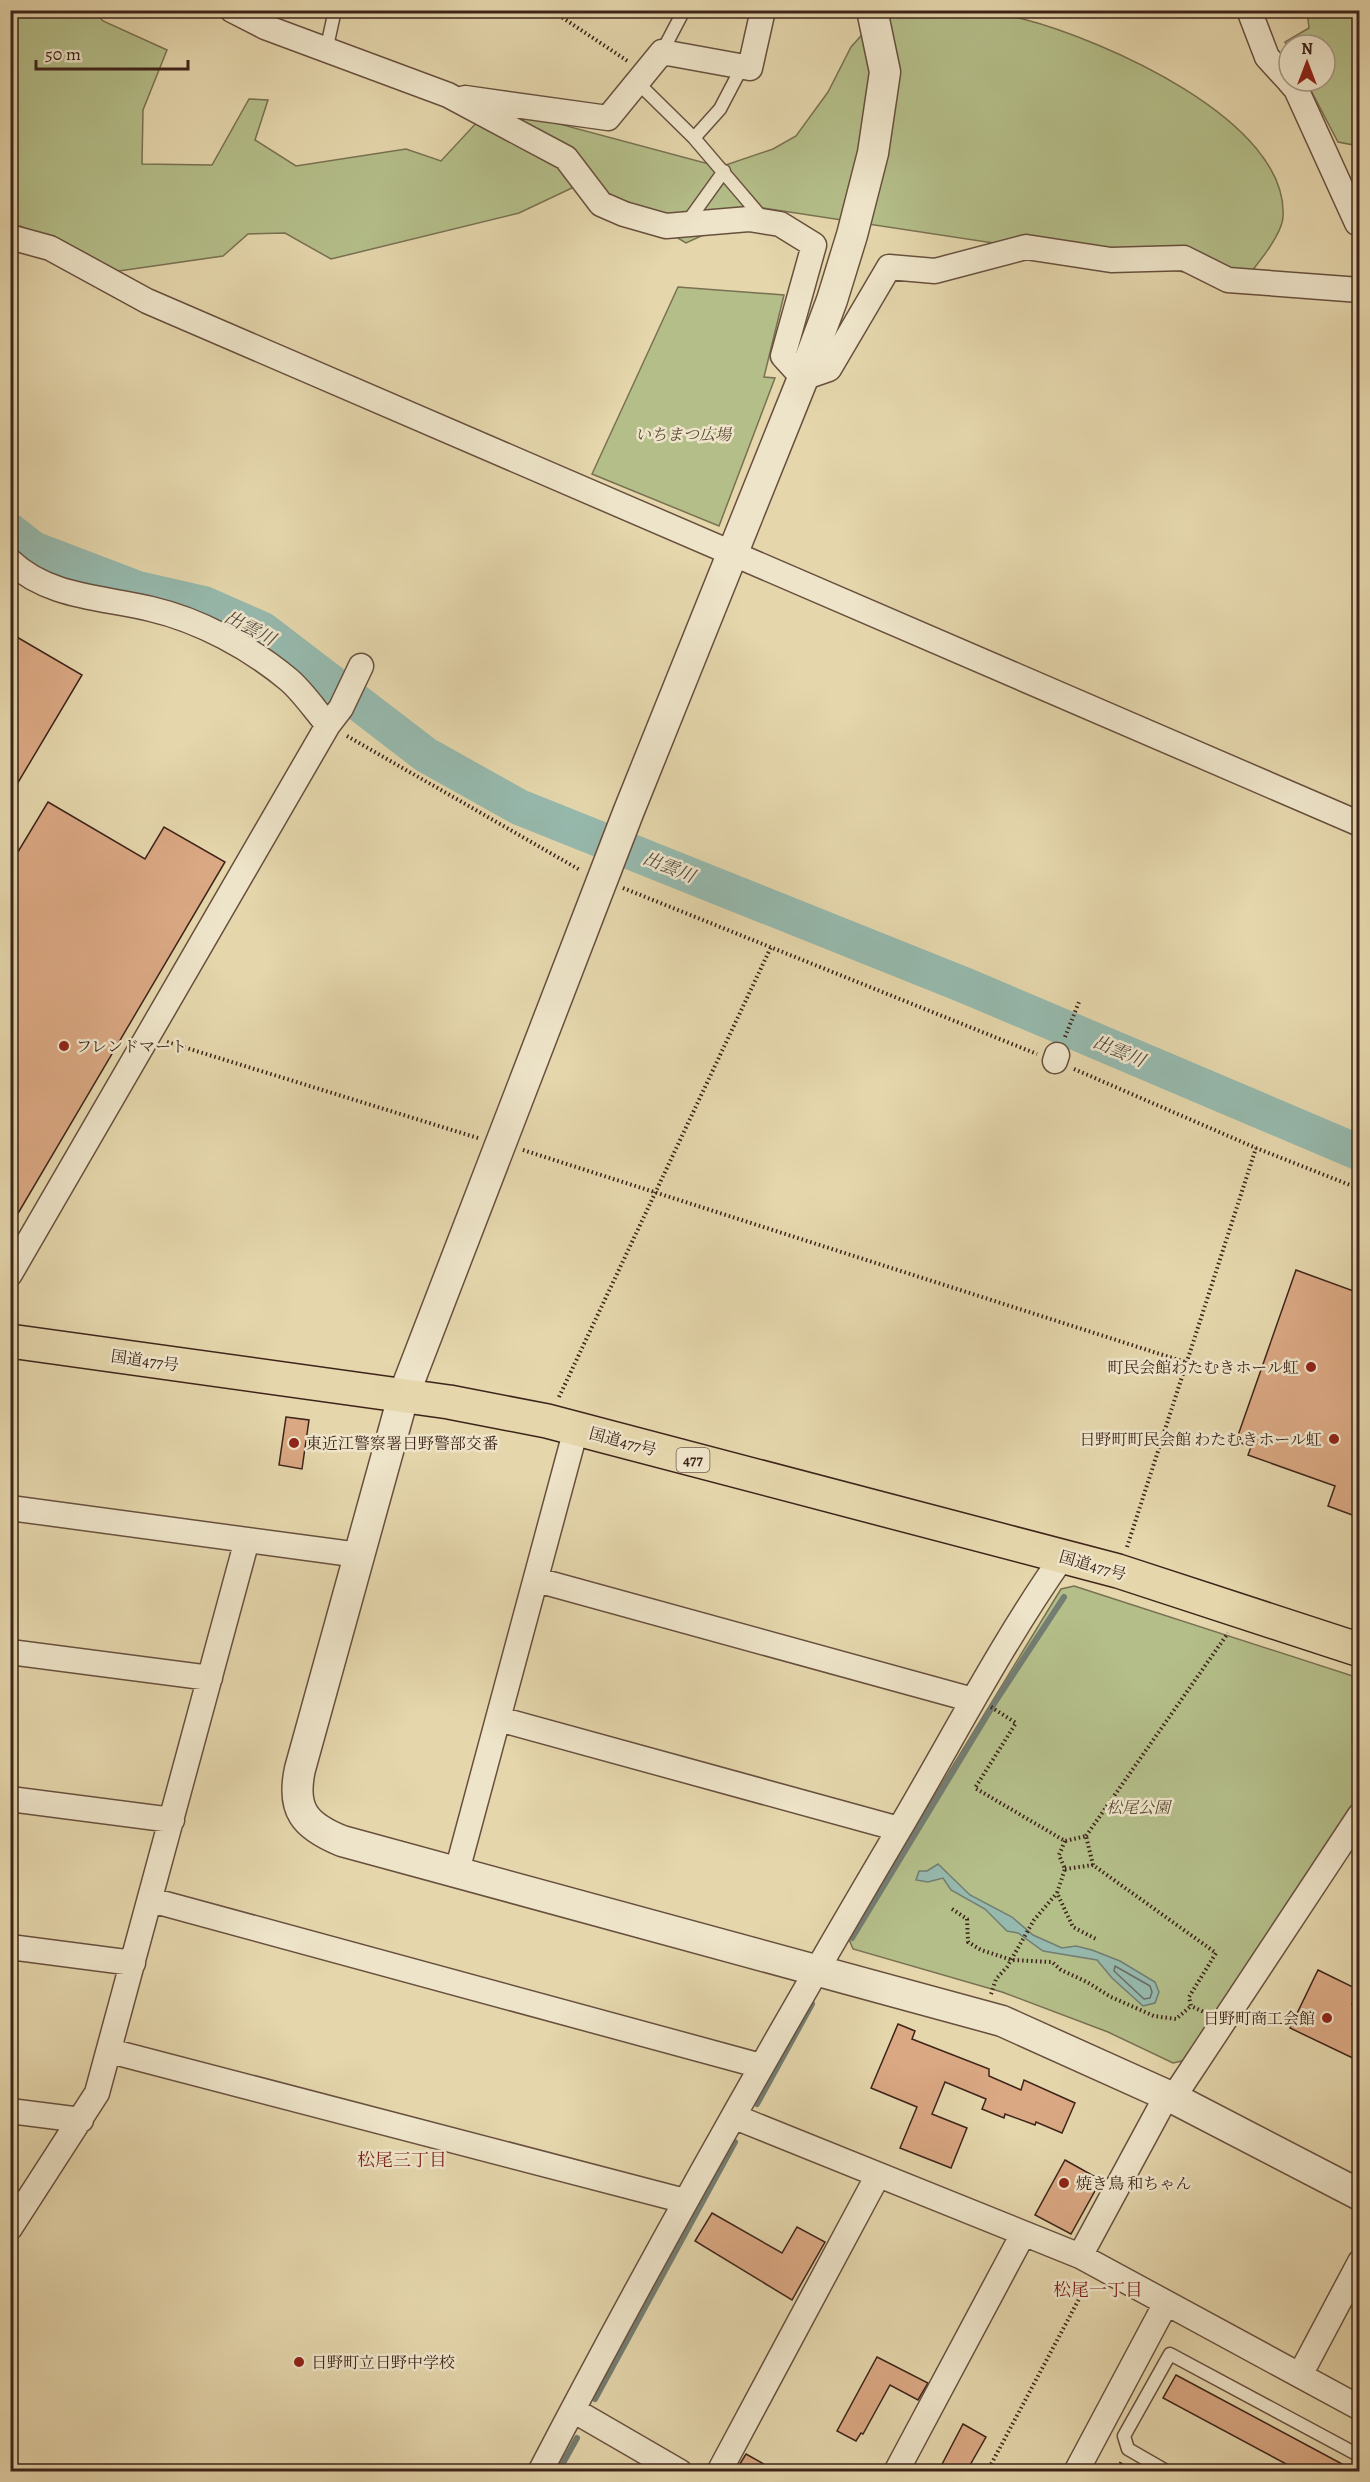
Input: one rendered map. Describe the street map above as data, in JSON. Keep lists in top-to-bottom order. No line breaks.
{"streets":{"highway":["国道477号","477"]},"districts":["松尾三丁目","松尾一丁目"],"water":["出雲川"],"parks":["いちまつ広場","松尾公園"],"places":["フレンドマート","町民会館わたむきホール虹","日野町町民会館 わたむきホール虹","東近江警察署日野警部交番","日野町商工会館","焼き鳥 和ちゃん","日野町立日野中学校"],"scale_bar":"50 m","north":"top"}
